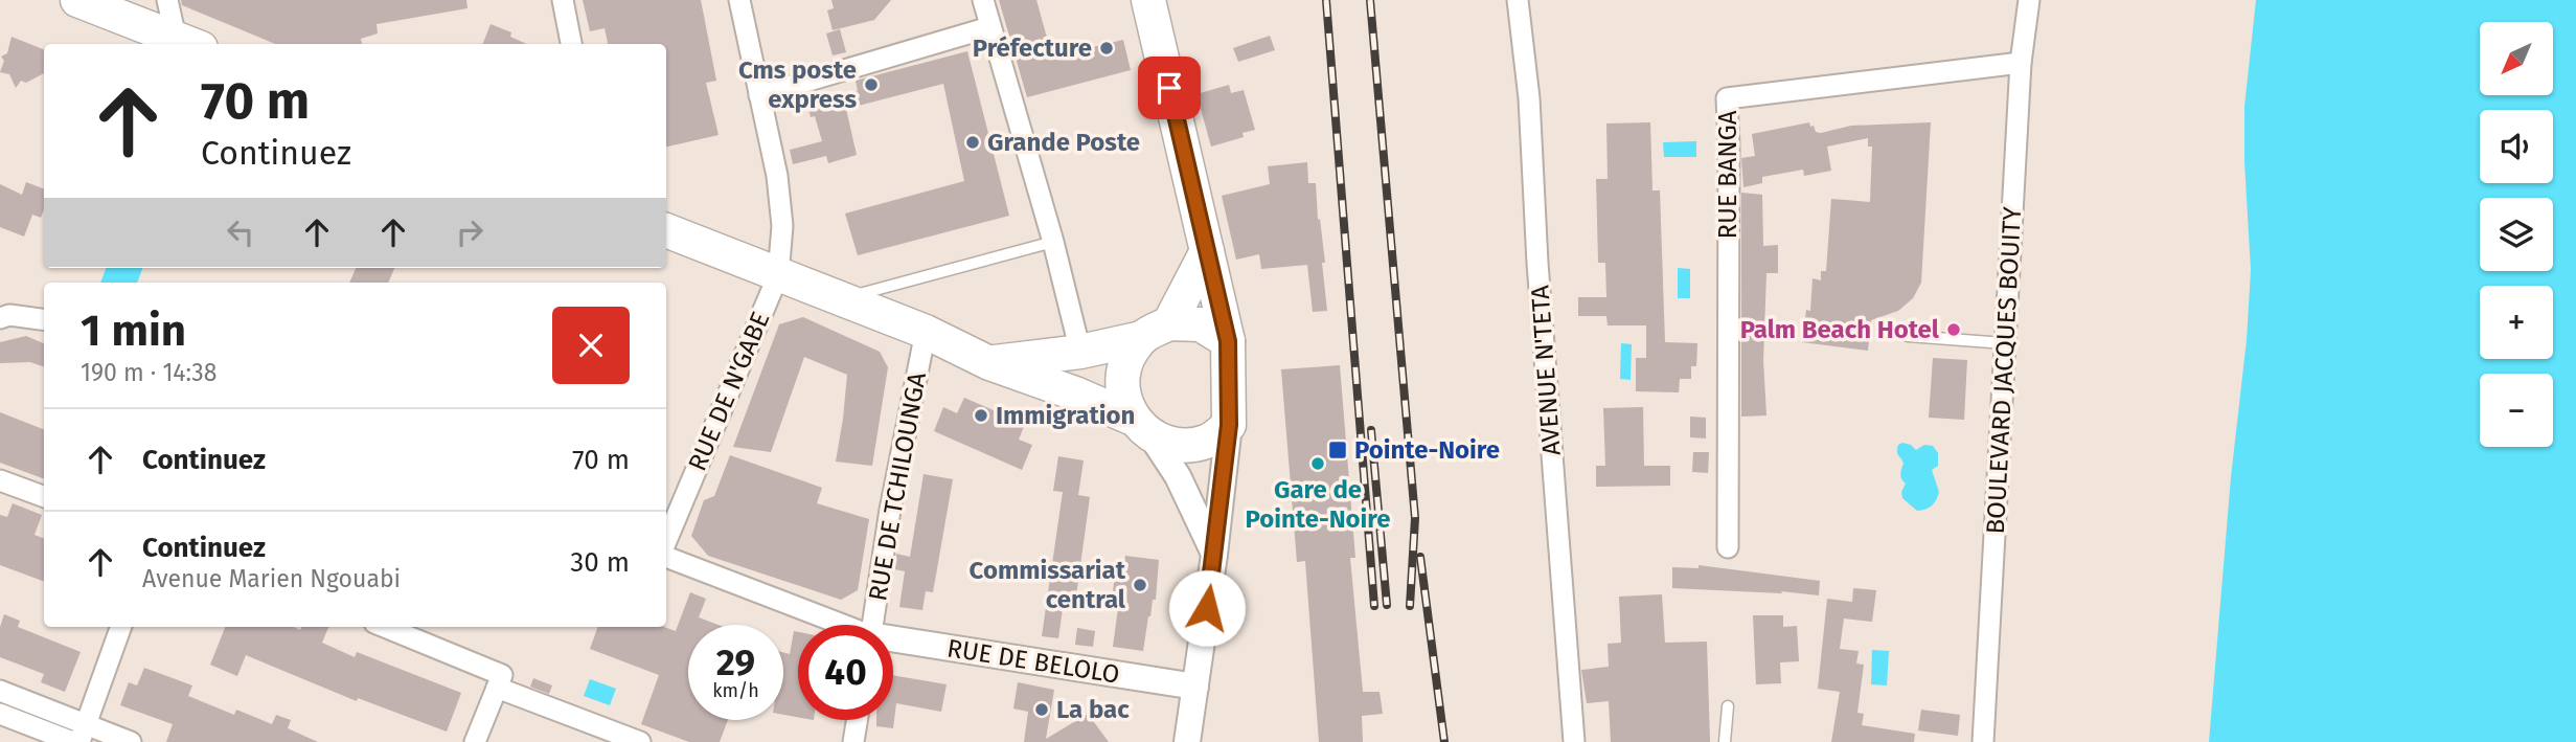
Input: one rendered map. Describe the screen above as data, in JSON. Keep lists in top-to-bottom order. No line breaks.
{"streets":{"street":["RUE BANGA","AVENUE N'TETA","BOULEVARD JACQUES BOUITY","RUE DE N'GABE","RUE DE TCHILOUNGA","RUE DE BELOLO"]},"crossings":[["RUE BANGA","BOULEVARD JACQUES BOUITY"]],"places":{"other":["Préfecture","Cms poste express","Grande Poste","Palm Beach Hotel","Immigration","Gare de Pointe-Noire","Commissariat central","La bac"],"transit":["Pointe-Noire"]},"north":"bottom left","page":{"map_buttons":["+","−"],"turn":["70 m","Continuez"],"heading":["1 min","190 m · 14:38"],"list":[{"name":"Continuez","value":"70 m"},{"name":"Continuez","note":"Avenue Marien Ngouabi","value":"30 m"}],"speed":"29 km/h","limit":"40"}}
